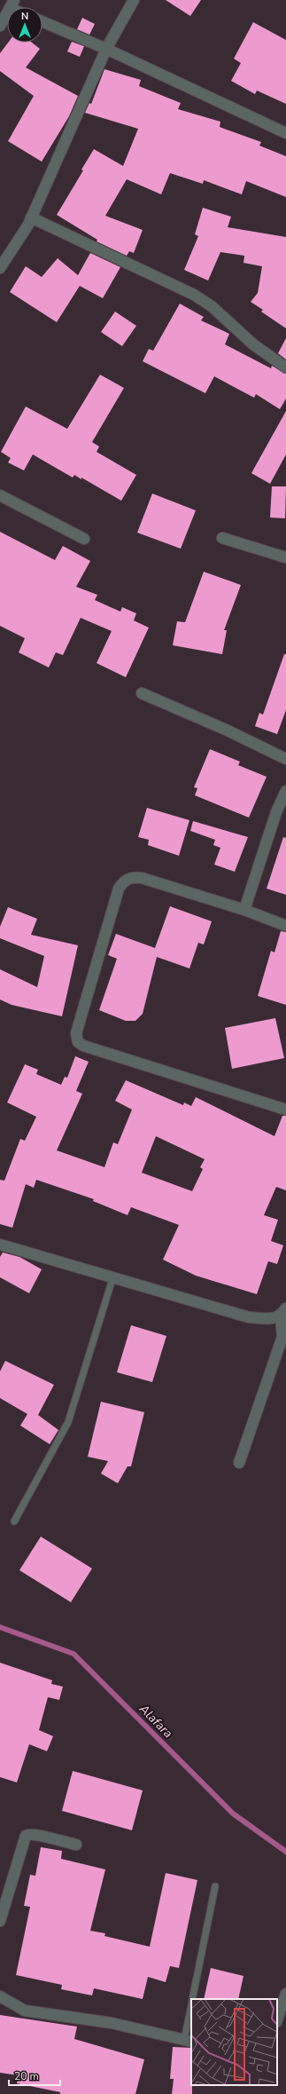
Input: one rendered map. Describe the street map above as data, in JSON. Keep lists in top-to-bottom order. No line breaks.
{"water":["Alafara"],"scale_bar":"20 m","north":"top"}
